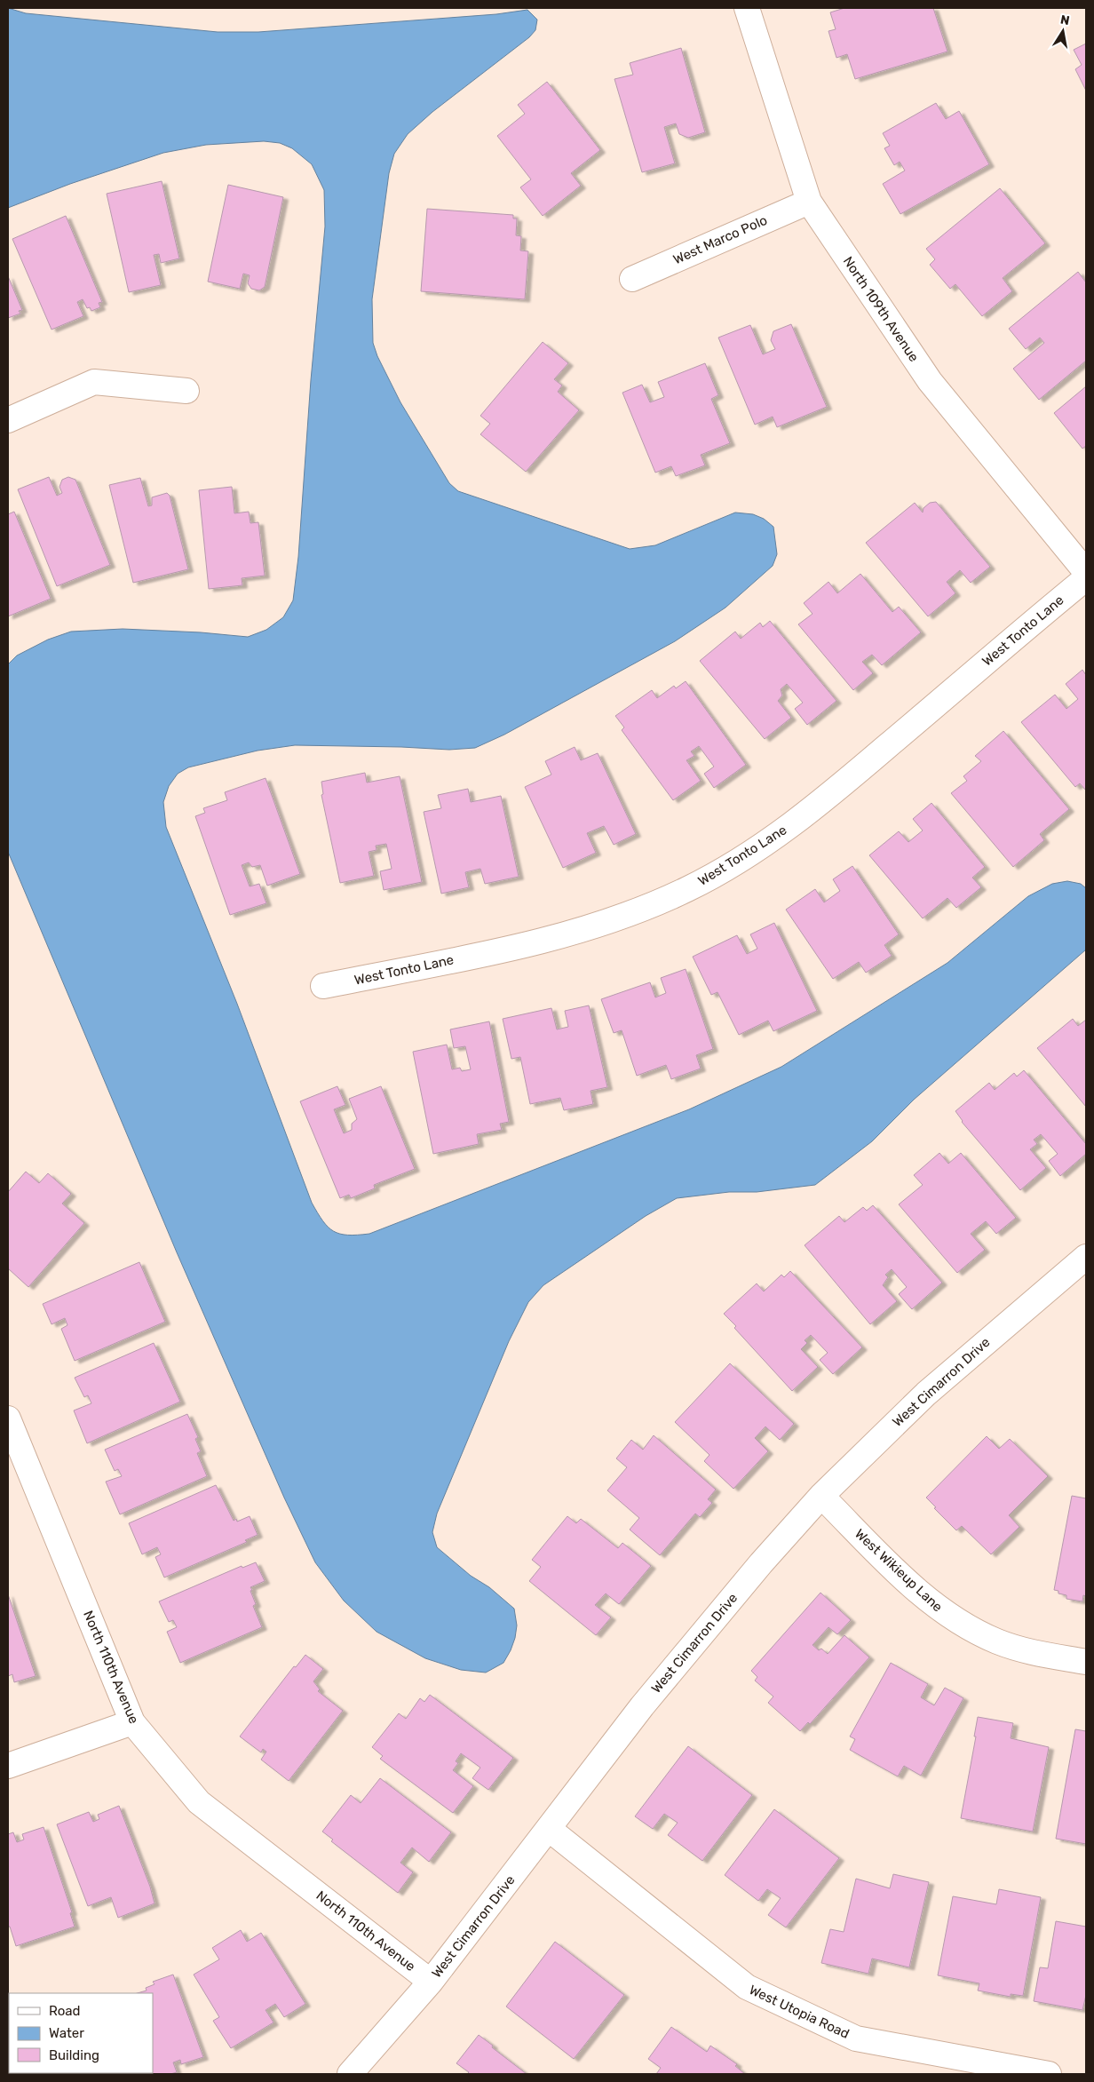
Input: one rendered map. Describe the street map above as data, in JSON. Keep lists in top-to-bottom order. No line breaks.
{"streets":{"street":["West Marco Polo","North 109th Avenue","West Tonto Lane","West Cimarron Drive","West Wikieup Lane","North 110th Avenue","West Utopia Road"]},"crossings":[["West Marco Polo","North 109th Avenue"],["West Cimarron Drive","West Wikieup Lane"],["West Cimarron Drive","North 110th Avenue"],["West Cimarron Drive","West Utopia Road"]],"legend":["Road","Water","Building"],"north":"top"}
